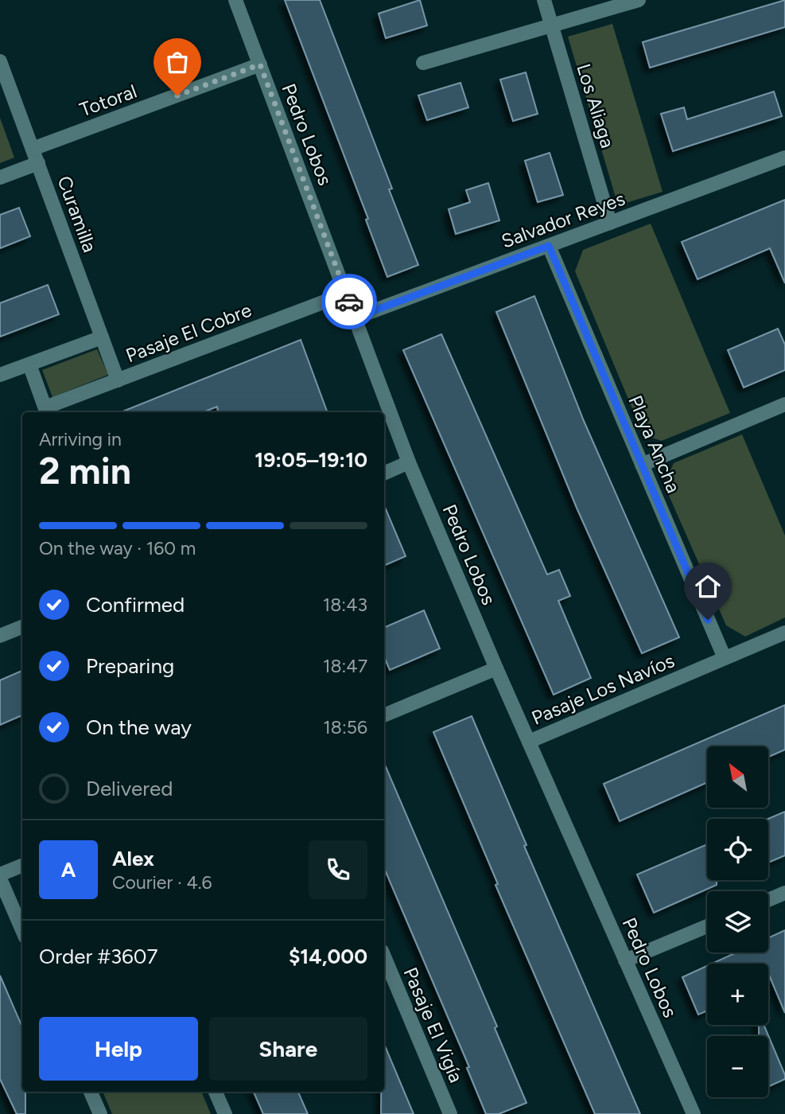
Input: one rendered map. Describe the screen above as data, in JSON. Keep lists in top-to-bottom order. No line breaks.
{"streets":{"street":["Totoral","Los Aliaga","Pedro Lobos","Curamilla","Salvador Reyes","Pasaje El Cobre","Playa Ancha","Pasaje Los Navíos","Pasaje El Vigía"]},"crossings":[["Totoral","Pedro Lobos"],["Totoral","Curamilla"],["Los Aliaga","Salvador Reyes"],["Pedro Lobos","Salvador Reyes"],["Pedro Lobos","Pasaje El Cobre"],["Pedro Lobos","Pasaje Los Navíos"],["Curamilla","Pasaje El Cobre"],["Salvador Reyes","Playa Ancha"],["Playa Ancha","Pasaje Los Navíos"]],"north":"top left","page":{"heading":["2 min","Arriving in","19:05–19:10"],"panel":["Alex","Courier · 4.6","Order #3607","$14,000"],"bar":"On the way · 160 m","list":[["Confirmed","18:43"],["Preparing","18:47"],["On the way","18:56"],"Delivered"],"map_buttons":["+","−"],"round":"A","buttons":["Help","Share"]}}
